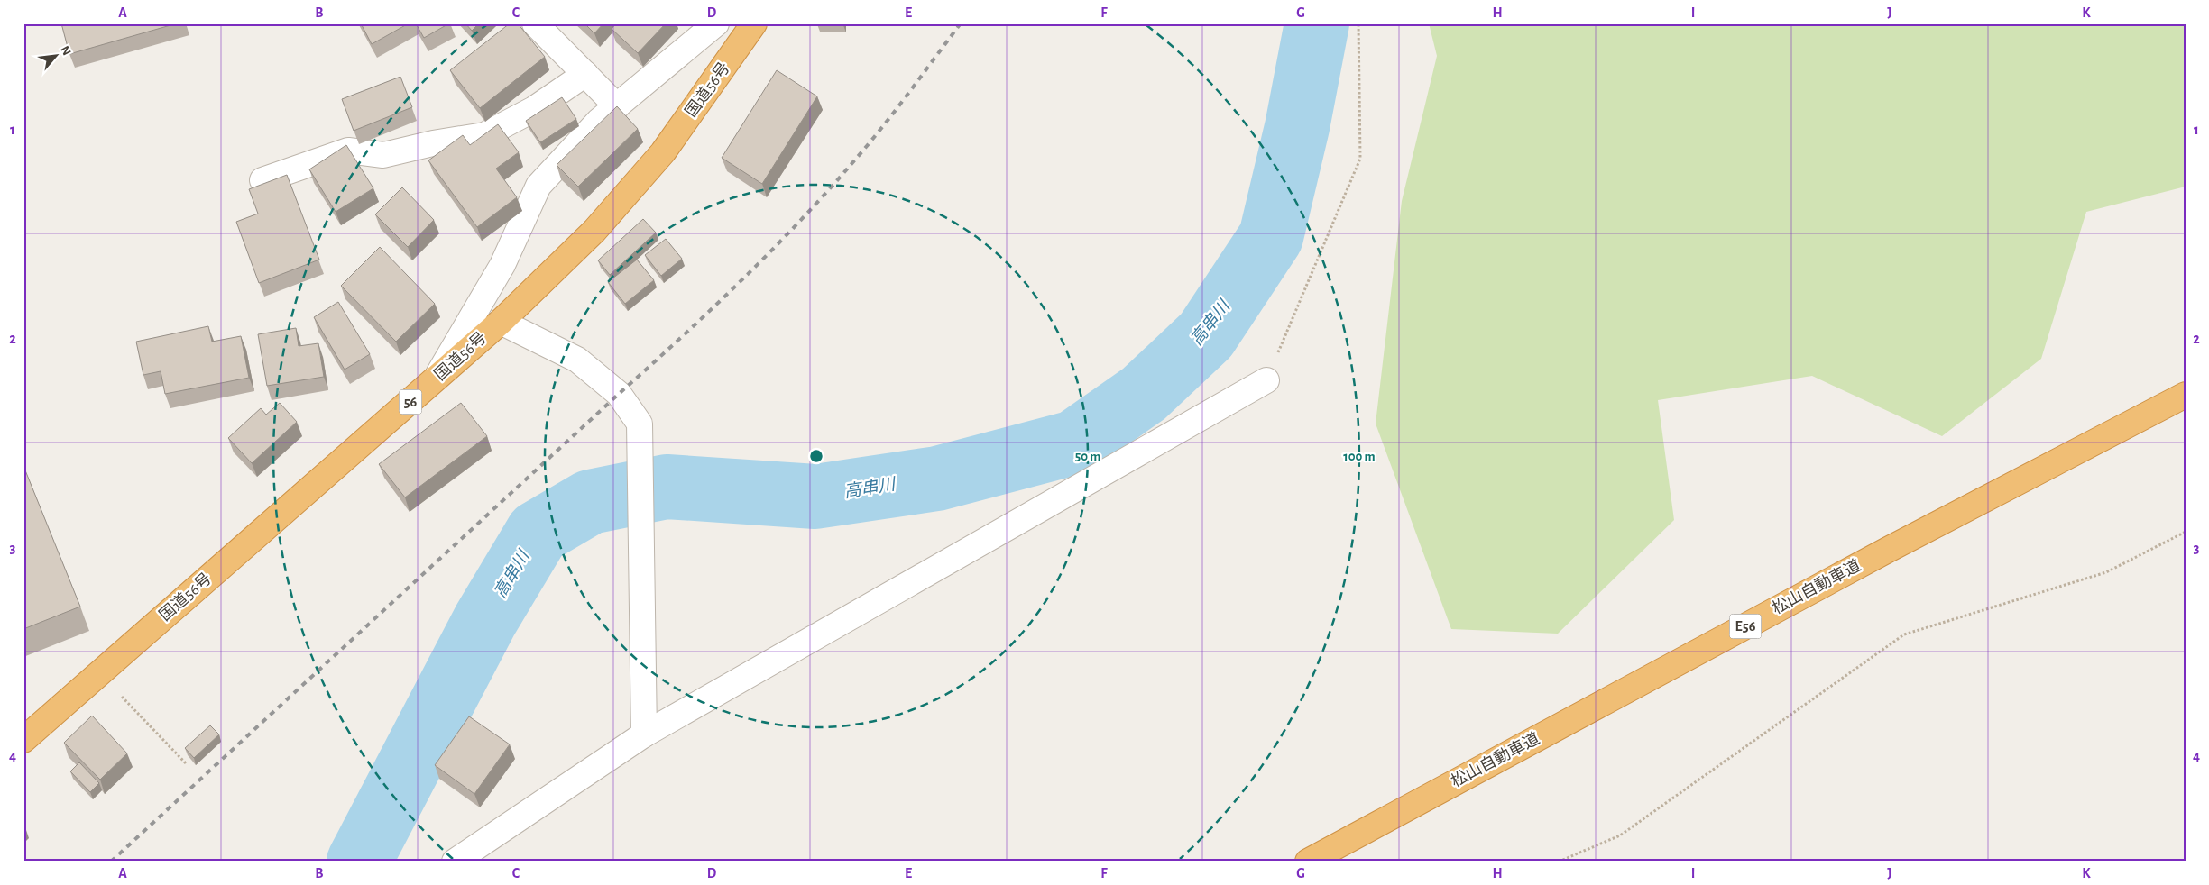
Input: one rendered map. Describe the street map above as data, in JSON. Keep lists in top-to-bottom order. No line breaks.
{"streets":{"highway":["国道56号","56","松山自動車道","E56"]},"water":["高串川"],"north":"top right","grid":{"columns":["A","B","C","D","E","F","G","H","I","J","K"],"rows":["1","2","3","4"]},"rings":["50 m","100 m"]}
